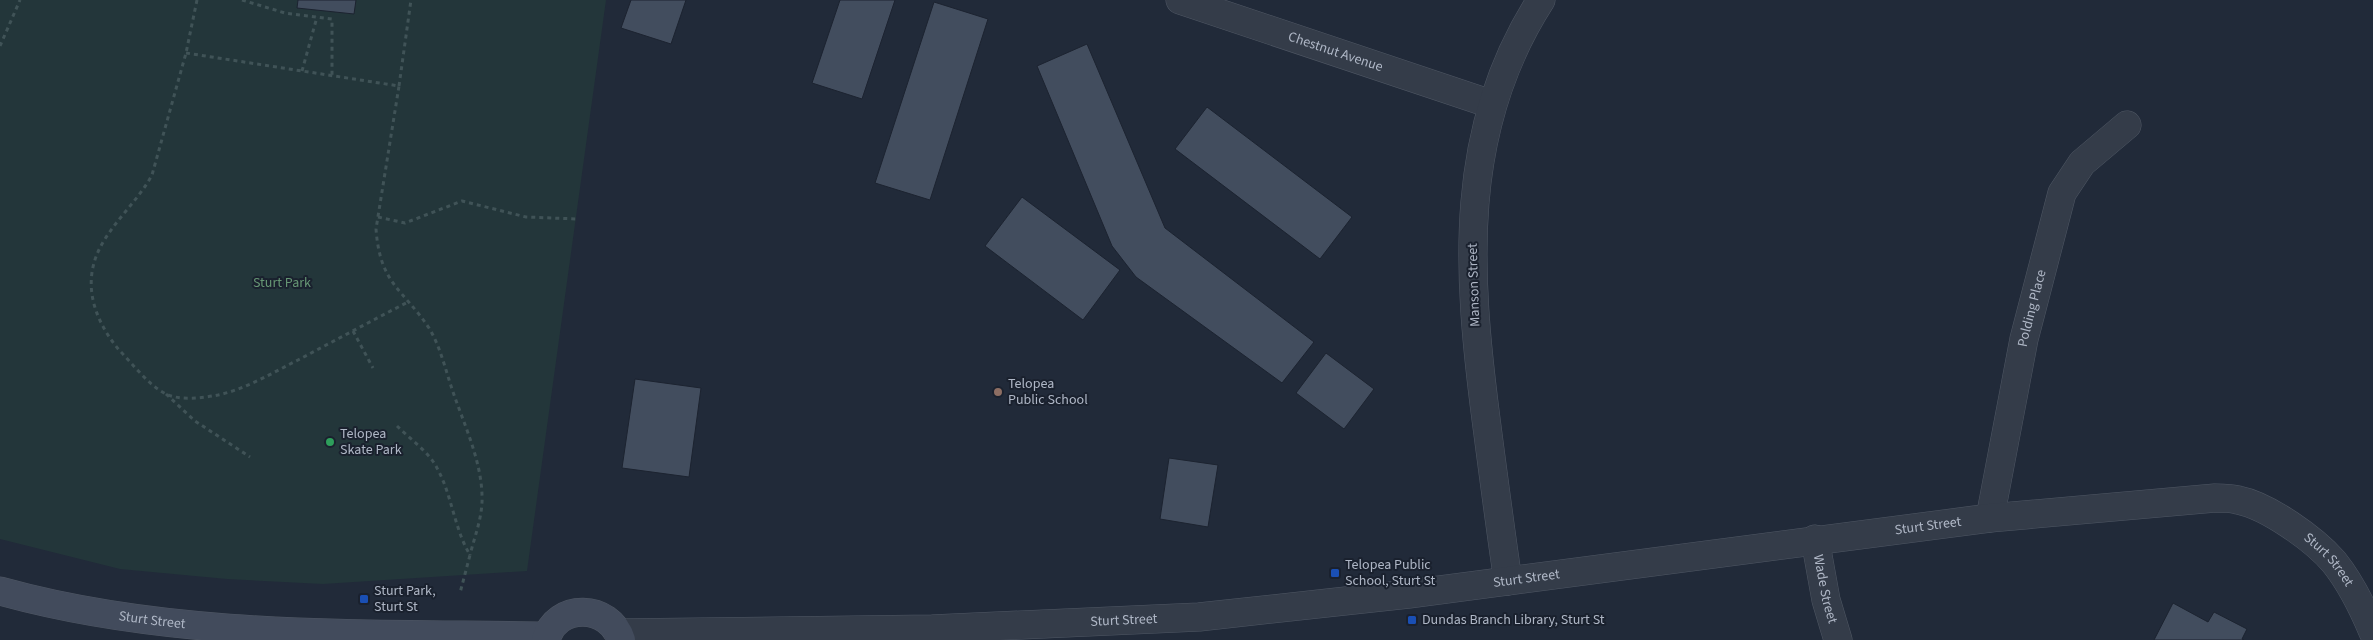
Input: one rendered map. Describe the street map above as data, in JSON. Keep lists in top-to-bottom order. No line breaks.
{"streets":{"street":["Chestnut Avenue","Manson Street","Polding Place","Sturt Street","Wade Street"]},"crossings":[["Chestnut Avenue","Manson Street"],["Manson Street","Sturt Street"],["Polding Place","Sturt Street"],["Sturt Street","Wade Street"]],"parks":["Sturt Park"],"places":{"other":["Telopea Public School","Telopea Skate Park"],"transit":["Telopea Public School, Sturt St","Sturt Park, Sturt St","Dundas Branch Library, Sturt St"]}}
